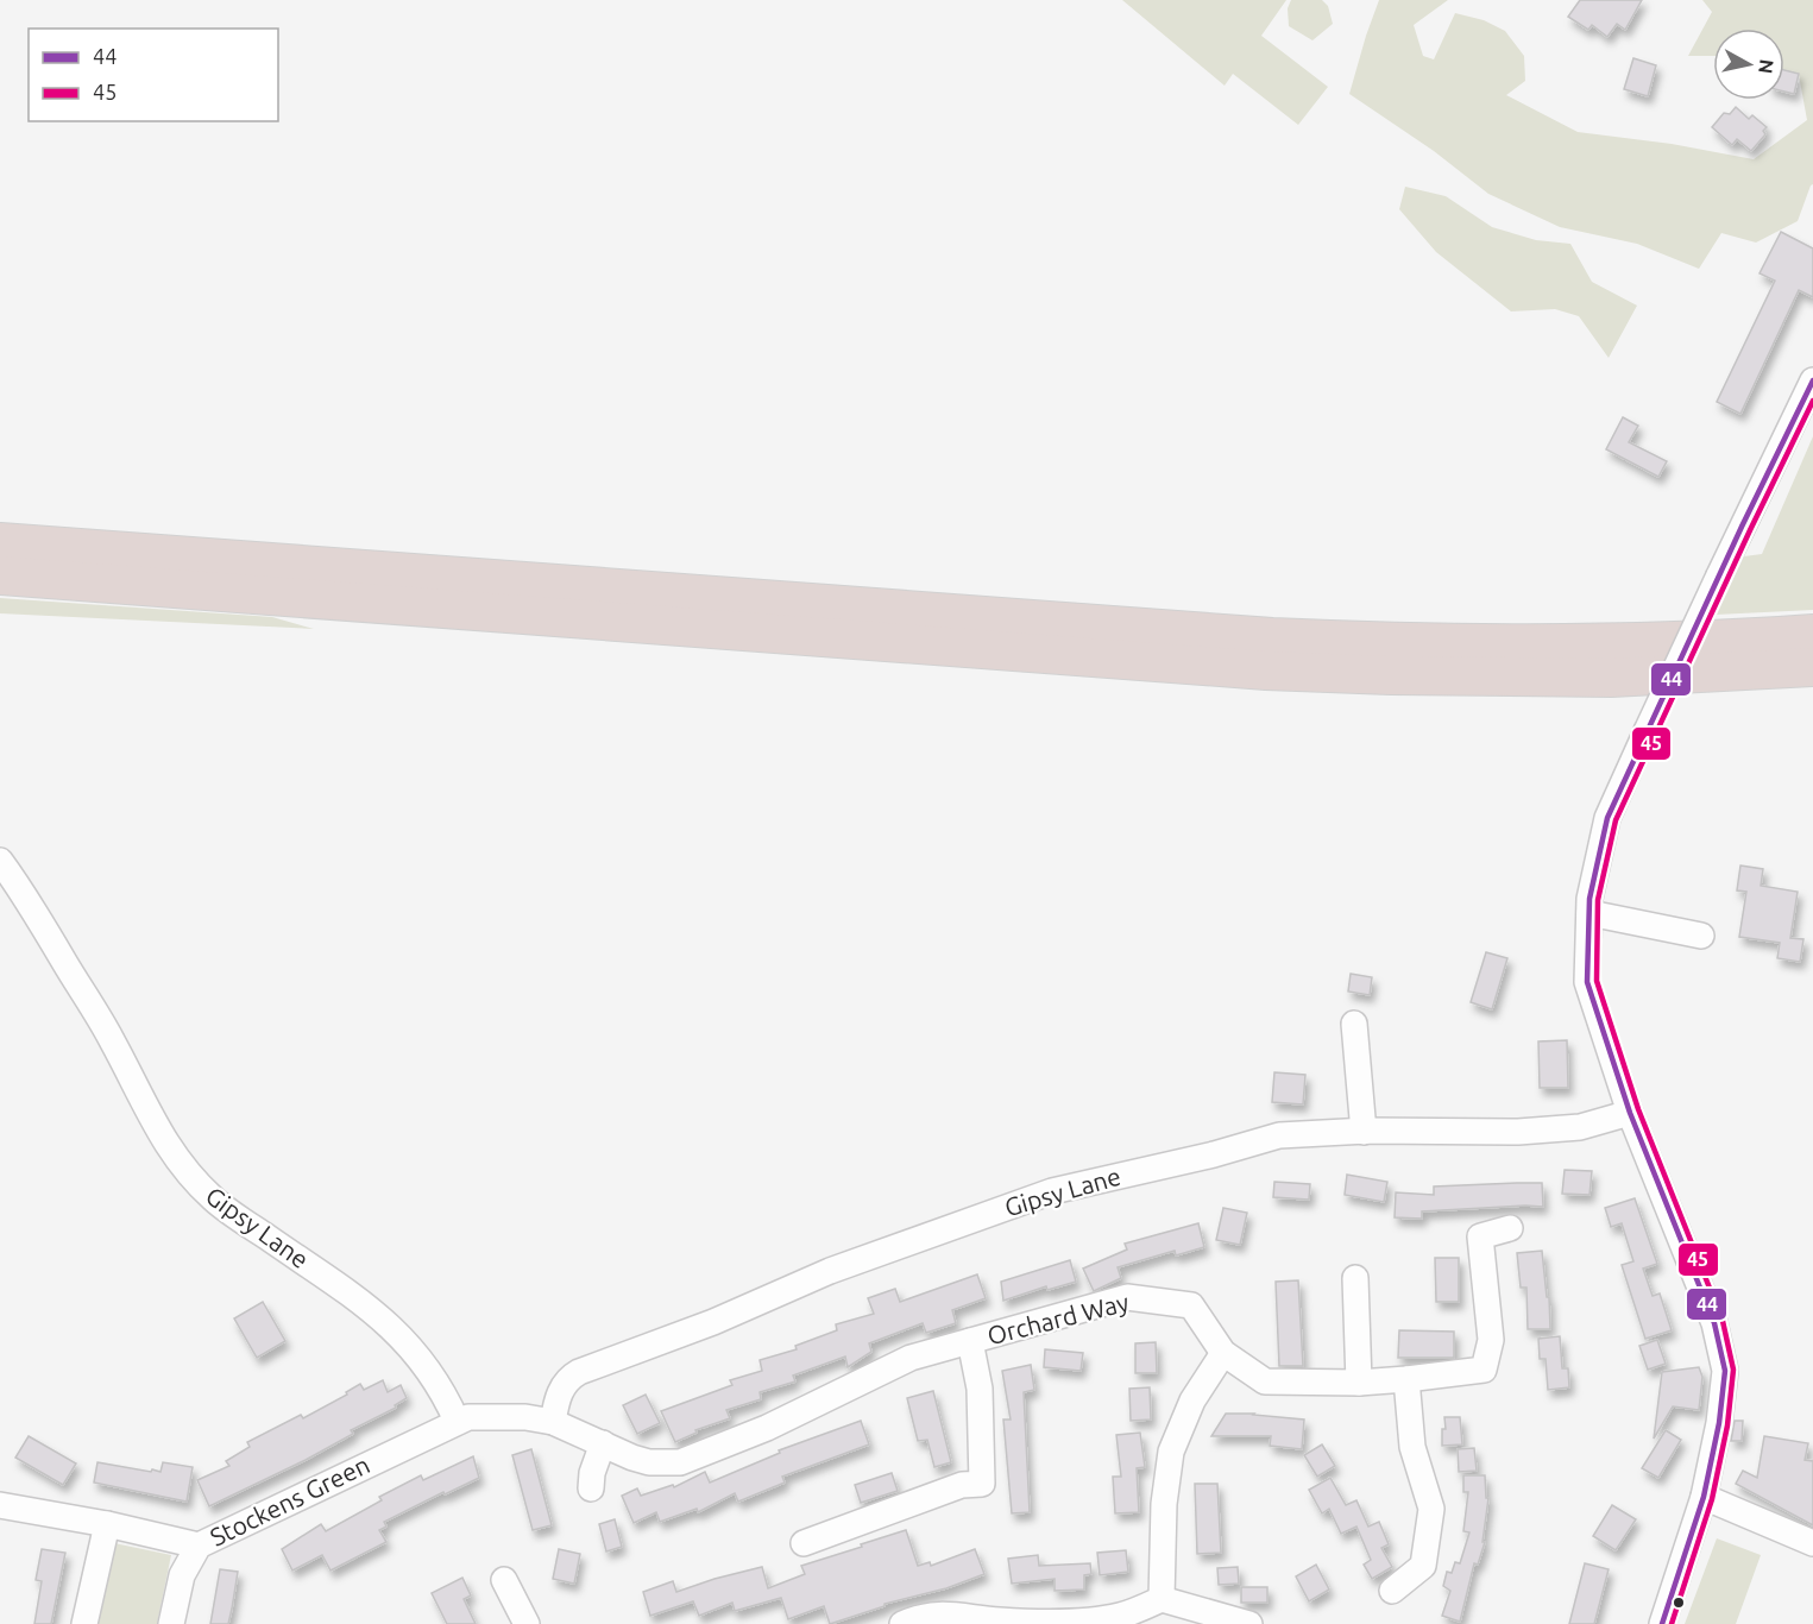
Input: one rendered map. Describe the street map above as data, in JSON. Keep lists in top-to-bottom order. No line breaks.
{"streets":{"street":["Gipsy Lane","Orchard Way","Stockens Green"]},"crossings":[["Gipsy Lane","Orchard Way"],["Gipsy Lane","Stockens Green"],["Orchard Way","Stockens Green"]],"lines":["transit line 44","transit line 45"],"legend":["44","45"],"north":"right"}
